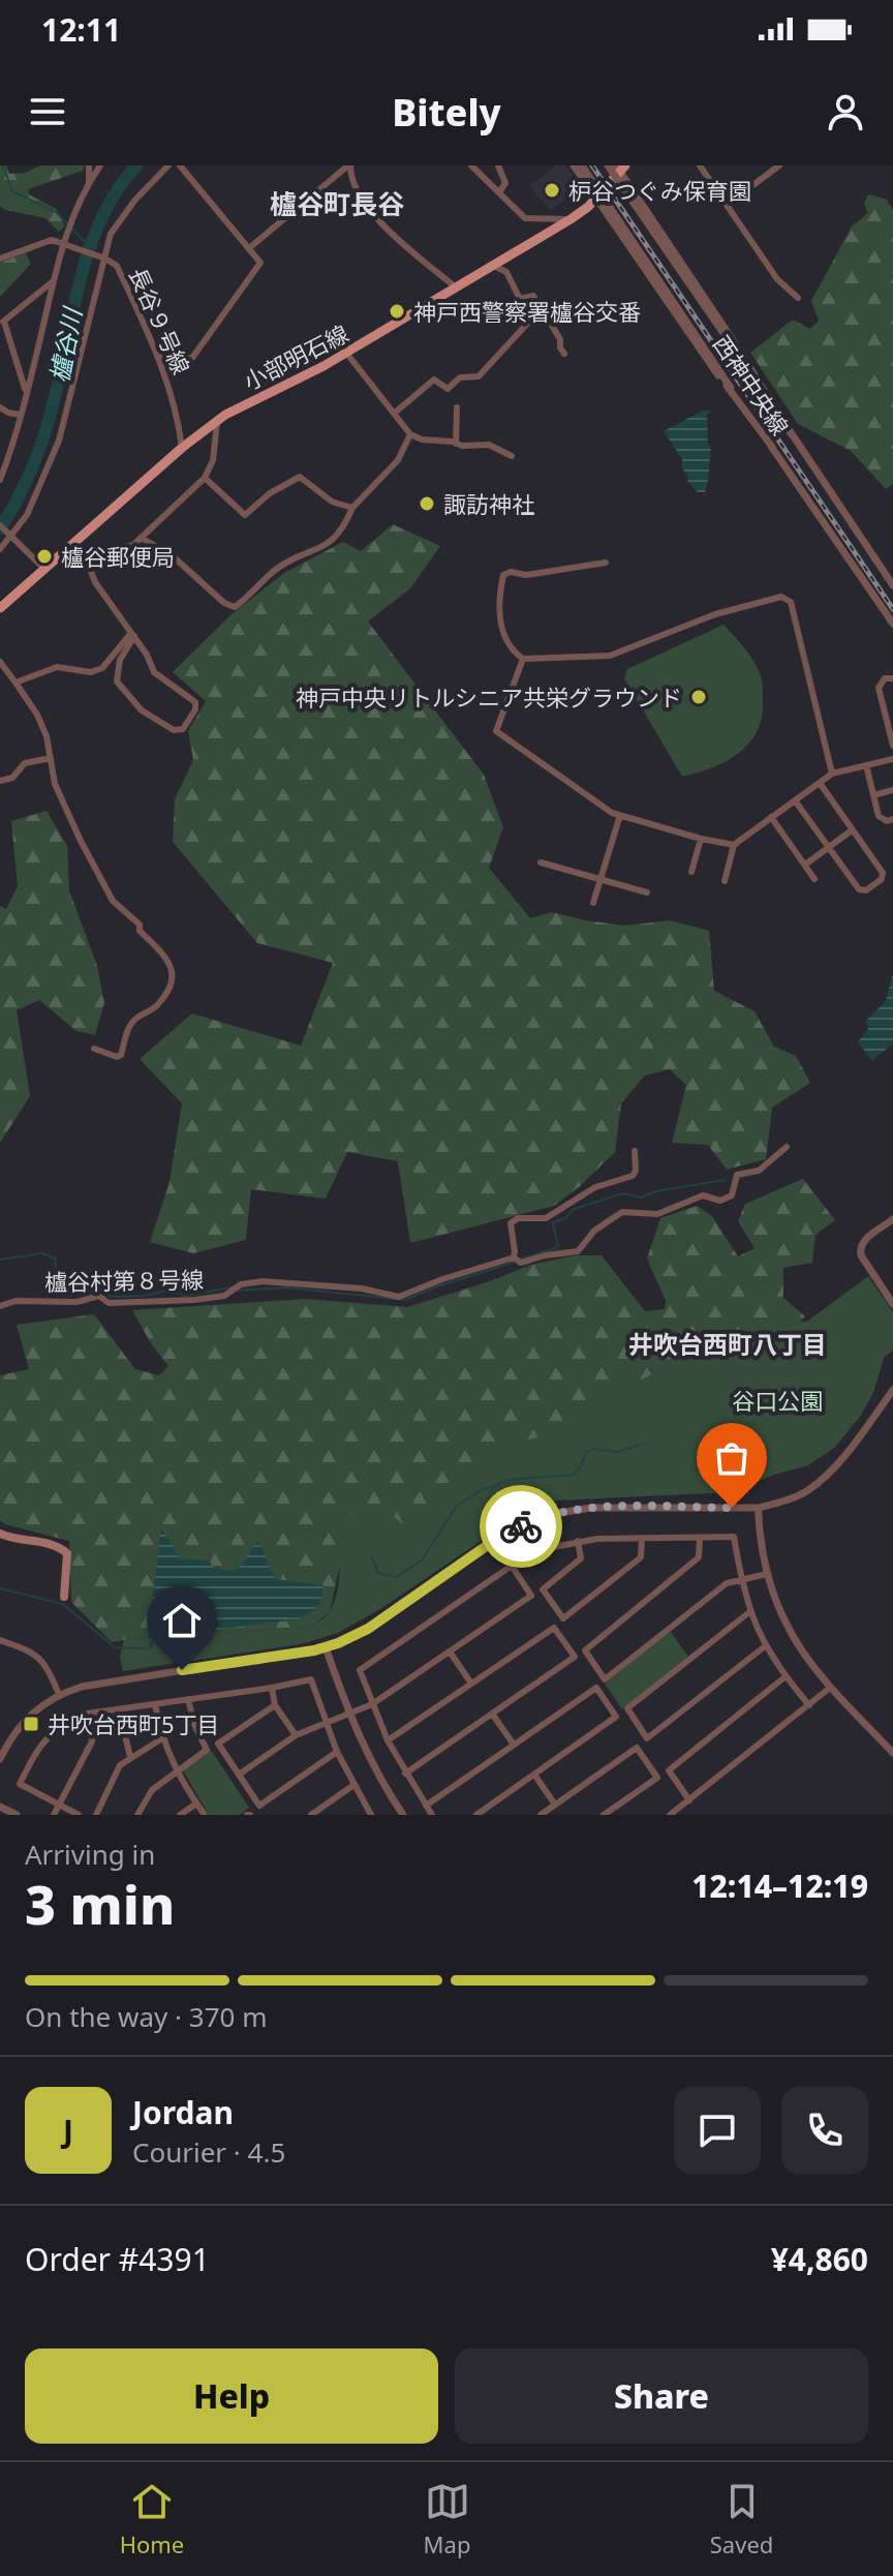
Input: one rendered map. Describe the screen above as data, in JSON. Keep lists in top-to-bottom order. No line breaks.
{"streets":{"main road":["小部明石線"],"street":["長谷９号線","西神中央線","櫨谷村第８号線"]},"crossings":[["長谷９号線","小部明石線"]],"districts":["櫨谷町長谷","井吹台西町八丁目"],"water":["櫨谷川"],"parks":["谷口公園"],"places":{"other":["枦谷つぐみ保育園","神戸西警察署櫨谷交番","諏訪神社","櫨谷郵便局","神戸中央リトルシニア共栄グラウンド"],"transit":["井吹台西町5丁目"]},"page":{"status":"12:11","header":"Bitely","heading":["3 min","Arriving in","12:14–12:19"],"panel":["Jordan","Courier · 4.5","Order #4391","¥4,860"],"bar":"On the way · 370 m","round":"J","buttons":["Help","Share"],"tabs":["Home","Map","Saved"]}}
